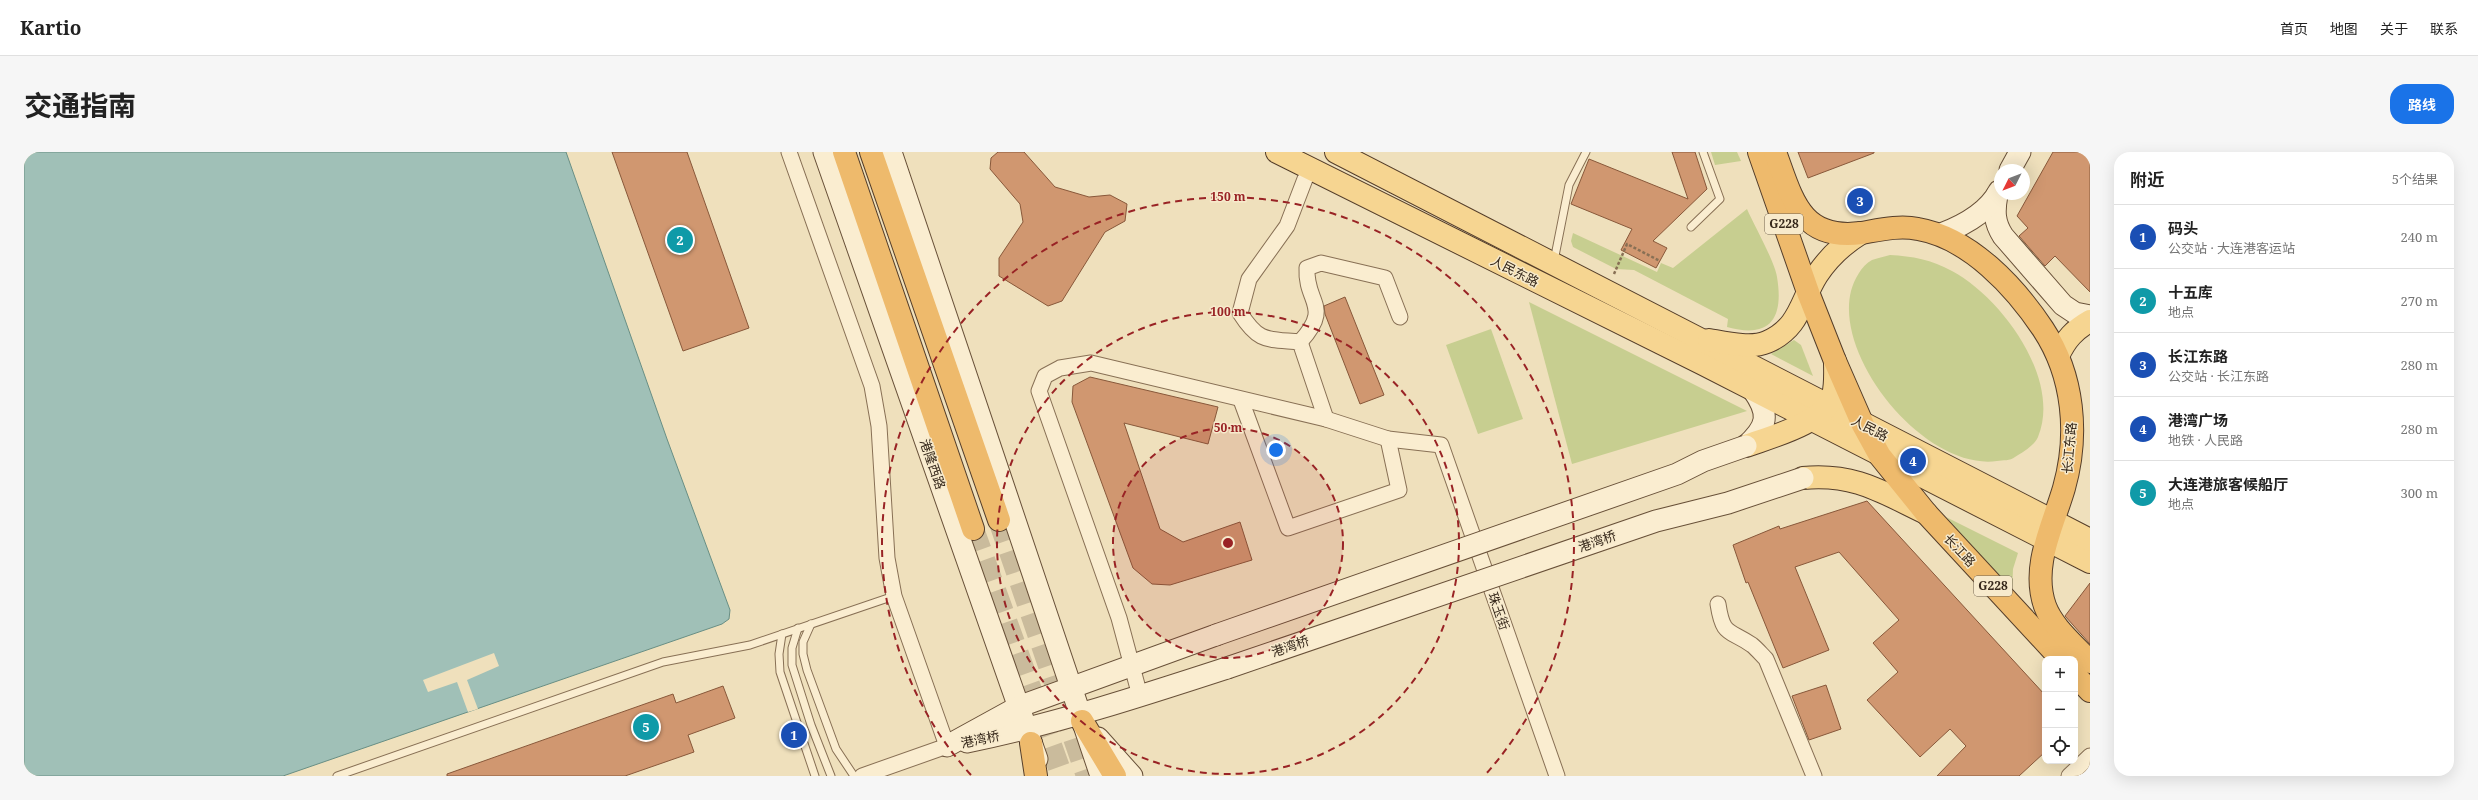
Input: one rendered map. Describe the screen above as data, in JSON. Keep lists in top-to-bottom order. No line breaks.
{"streets":{"highway":["G228","长江东路","长江路"],"main road":["人民东路","人民路","港隆西路","港湾桥"],"street":["珠玉街"]},"crossings":[["G228","人民路"],["G228","长江东路"],["G228","长江路"],["人民东路","人民路"],["人民路","长江东路"],["人民路","长江路"],["港隆西路","港湾桥"]],"north":"bottom left","page":{"header":"Kartio","nav":["首页","地图","关于","联系"],"title":"交通指南","buttons":"路线","heading":["附近","5个结果"],"pins":["3","2","4","5","1"],"list":[{"mark":"1","name":"码头","note":"公交站 · 大连港客运站","value":"240 m"},{"mark":"2","name":"十五库","note":"地点","value":"270 m"},{"mark":"3","name":"长江东路","note":"公交站 · 长江东路","value":"280 m"},{"mark":"4","name":"港湾广场","note":"地铁 · 人民路","value":"280 m"},{"mark":"5","name":"大连港旅客候船厅","note":"地点","value":"300 m"}],"map_buttons":["+","−"]},"rings":["150 m","100 m","50 m"]}
